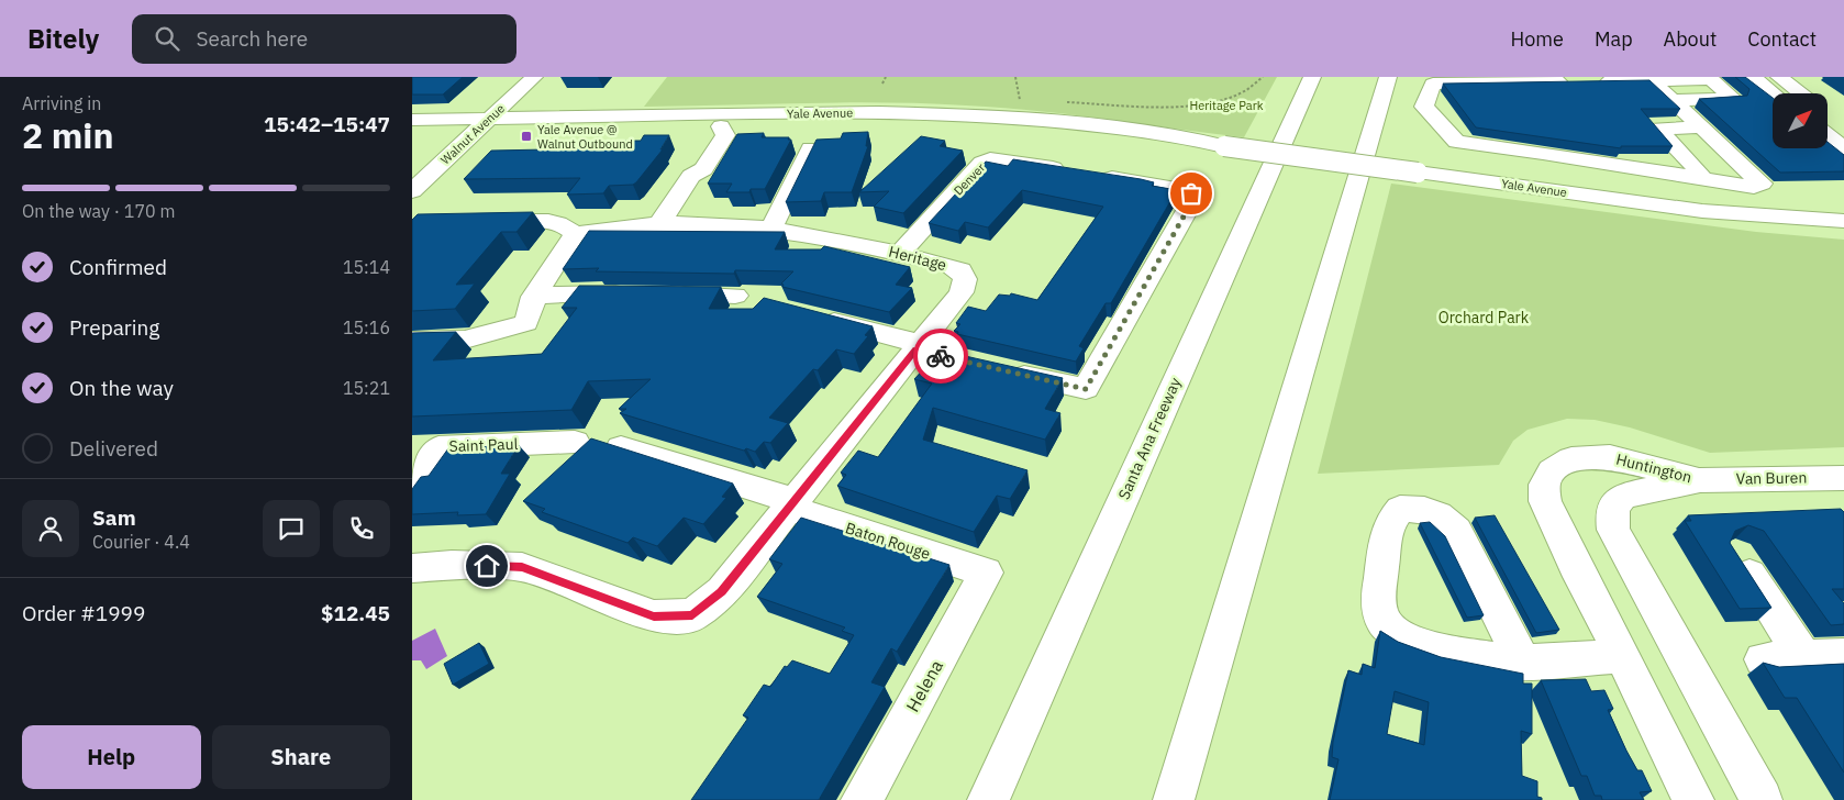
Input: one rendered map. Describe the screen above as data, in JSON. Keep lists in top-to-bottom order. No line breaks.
{"streets":{"main road":["Yale Avenue","Walnut Avenue","Denver","Heritage","Santa Ana Freeway","Saint Paul","Huntington","Van Buren","Baton Rouge","Helena"]},"crossings":[["Yale Avenue","Walnut Avenue"],["Denver","Heritage"],["Heritage","Baton Rouge"],["Huntington","Van Buren"],["Baton Rouge","Helena"]],"parks":["Heritage Park","Orchard Park"],"places":{"transit":["Yale Avenue @ Walnut Outbound"]},"north":"top right","page":{"header":"Bitely","search":"Search here","nav":["Home","Map","About","Contact"],"heading":["2 min","Arriving in","15:42–15:47"],"panel":["Sam","Courier · 4.4","Order #1999","$12.45"],"bar":"On the way · 170 m","list":[["Confirmed","15:14"],["Preparing","15:16"],["On the way","15:21"],"Delivered"],"buttons":["Help","Share"]}}
